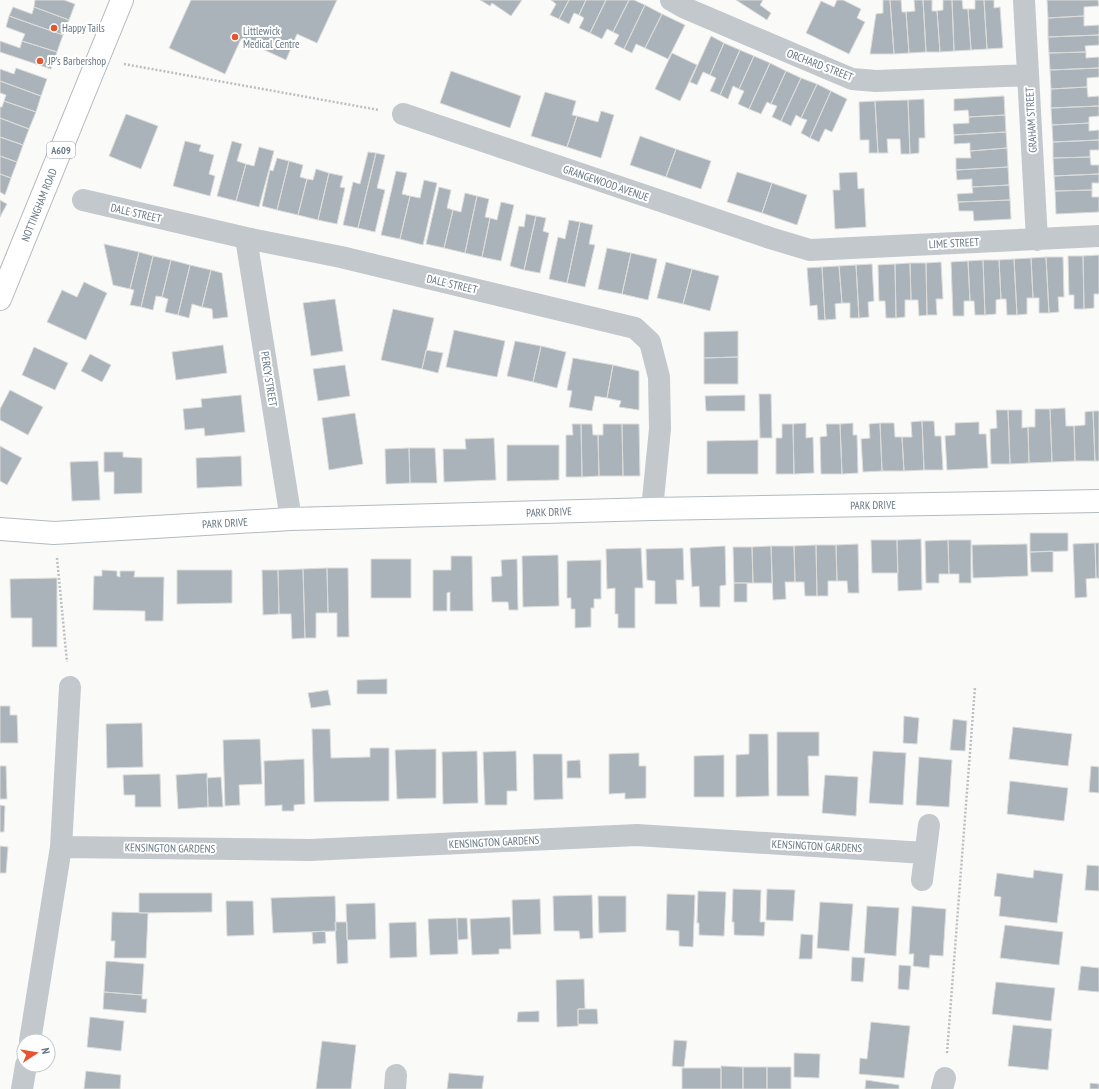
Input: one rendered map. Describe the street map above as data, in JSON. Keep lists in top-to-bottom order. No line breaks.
{"streets":{"street":["ORCHARD STREET","GRAHAM STREET","A609","GRANGEWOOD AVENUE","NOTTINGHAM ROAD","DALE STREET","LIME STREET","PERCY STREET","PARK DRIVE","KENSINGTON GARDENS"]},"crossings":[["ORCHARD STREET","GRAHAM STREET"],["GRAHAM STREET","LIME STREET"],["GRANGEWOOD AVENUE","LIME STREET"],["DALE STREET","PERCY STREET"],["DALE STREET","PARK DRIVE"],["PERCY STREET","PARK DRIVE"]],"places":["Happy Tails","Littlewick Medical Centre","JP's Barbershop"],"north":"right"}
